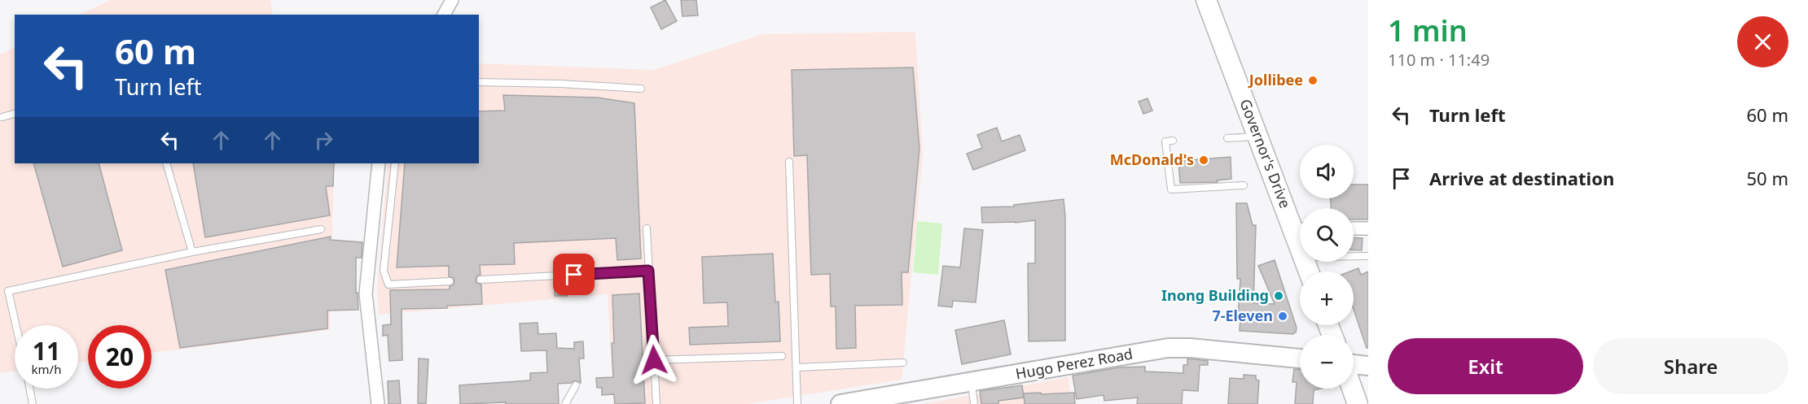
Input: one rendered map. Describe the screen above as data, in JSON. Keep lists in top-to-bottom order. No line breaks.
{"streets":{"main road":["Governor's Drive"],"street":["Hugo Perez Road"]},"places":["Jollibee","McDonald's","Inong Building","7-Eleven"],"page":{"heading":["1 min","110 m · 11:49"],"turn":["60 m","Turn left"],"list":[{"name":"Turn left","value":"60 m"},{"name":"Arrive at destination","value":"50 m"}],"map_buttons":["+","−"],"speed":"11 km/h","limit":"20","buttons":["Exit","Share"]}}
